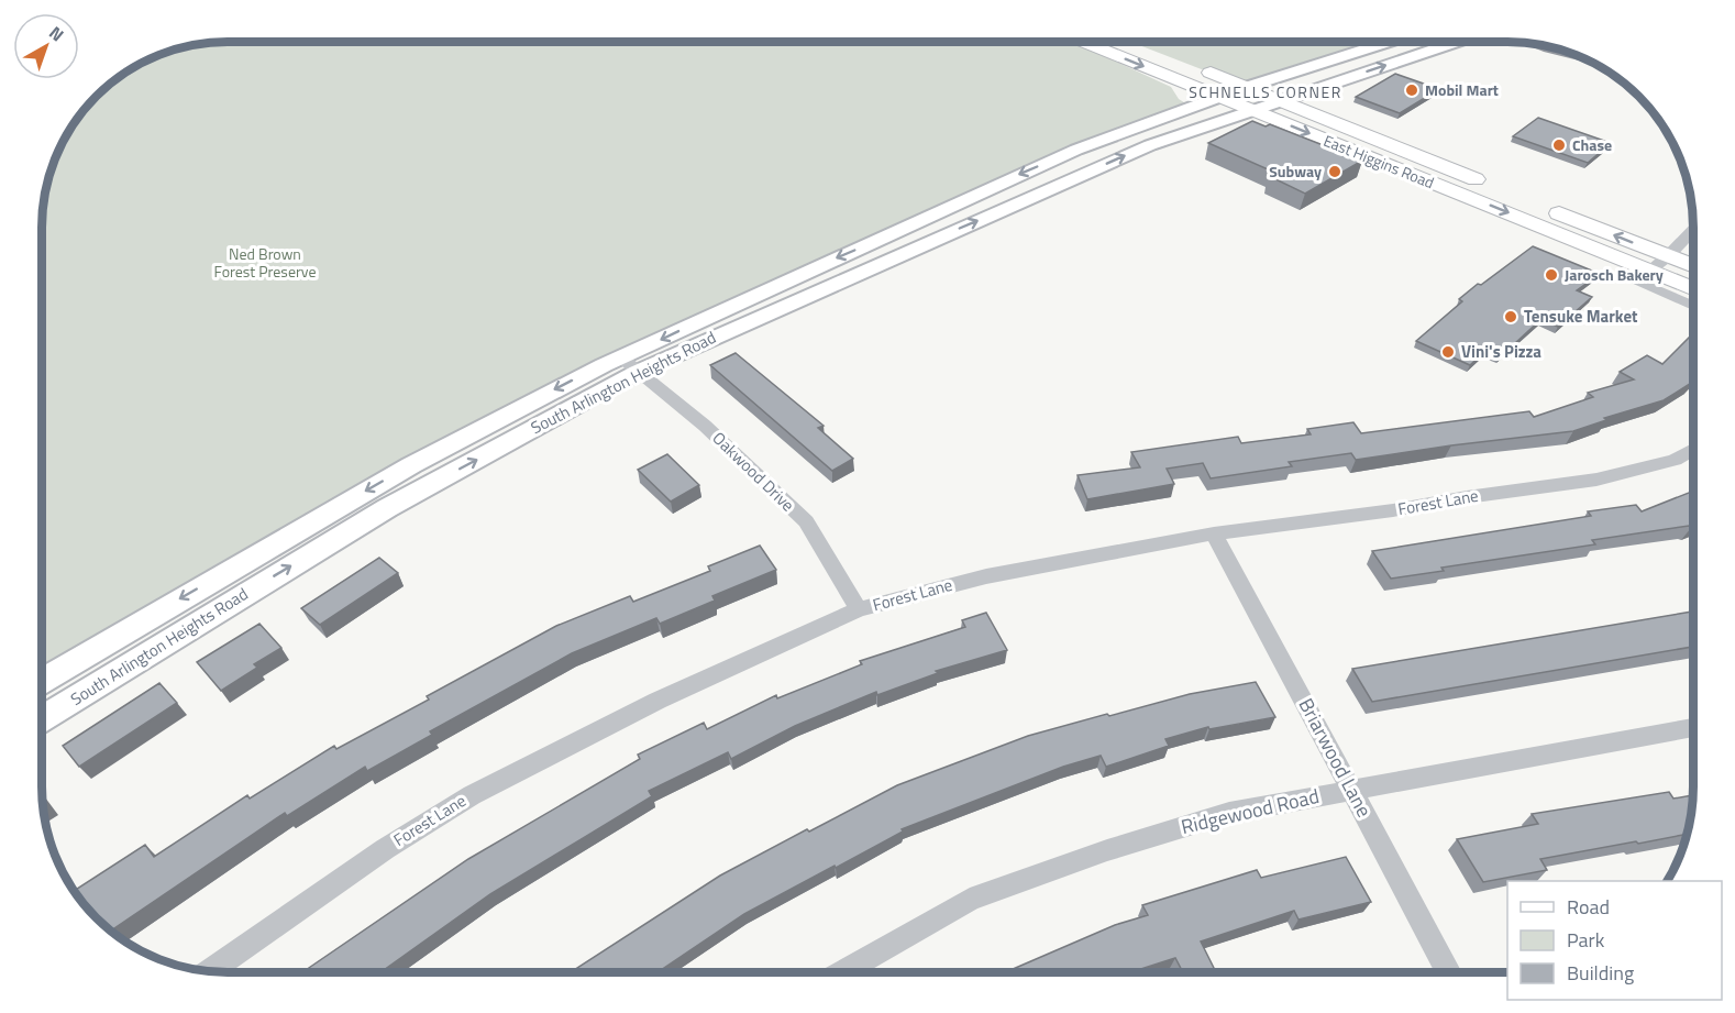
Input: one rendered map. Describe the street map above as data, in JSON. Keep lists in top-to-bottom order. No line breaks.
{"streets":{"main road":["East Higgins Road","South Arlington Heights Road"],"street":["Oakwood Drive","Forest Lane","Briarwood Lane","Ridgewood Road"]},"crossings":[["East Higgins Road","South Arlington Heights Road"],["South Arlington Heights Road","Oakwood Drive"],["Oakwood Drive","Forest Lane"],["Forest Lane","Briarwood Lane"],["Briarwood Lane","Ridgewood Road"]],"districts":["SCHNELLS CORNER"],"parks":["Ned Brown Forest Preserve"],"places":["Mobil Mart","Chase","Subway","Jarosch Bakery","Tensuke Market","Vini's Pizza"],"legend":["Road","Park","Building"],"north":"top right"}
